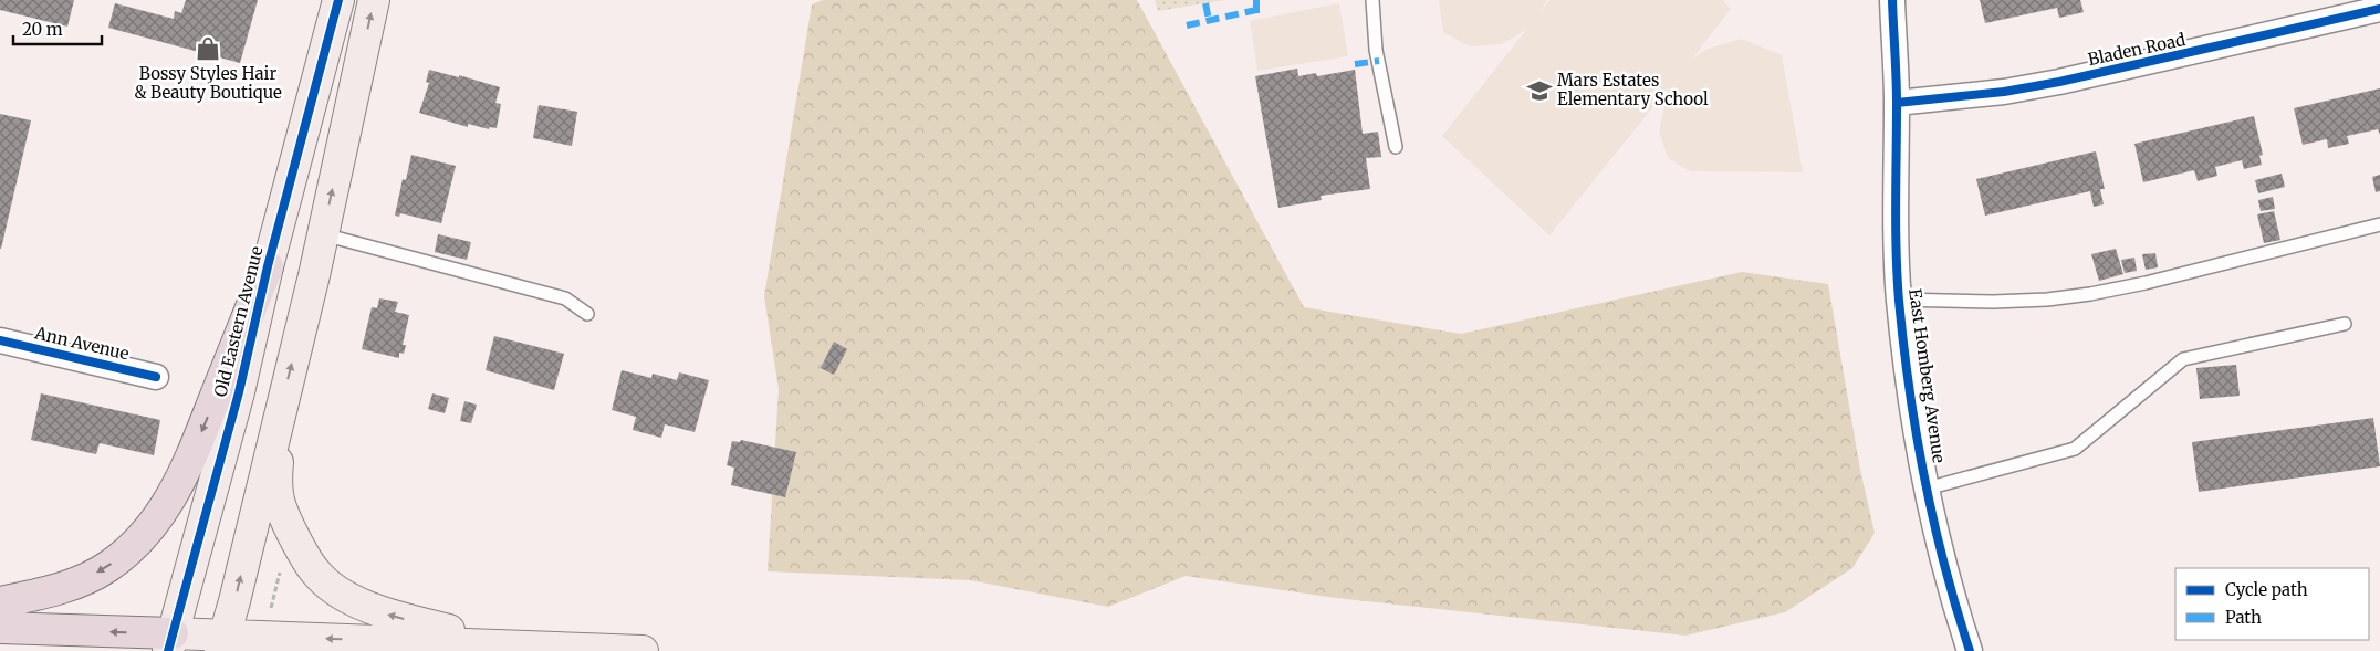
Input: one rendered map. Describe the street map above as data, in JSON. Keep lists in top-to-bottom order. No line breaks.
{"streets":{"street":["Bladen Road","Old Eastern Avenue","Ann Avenue","East Homberg Avenue"]},"crossings":[["Bladen Road","East Homberg Avenue"]],"places":{"shop":["Bossy Styles Hair & Beauty Boutique"],"school or university":["Mars Estates Elementary School"]},"legend":["Cycle path","Path"],"scale_bar":"20 m"}
